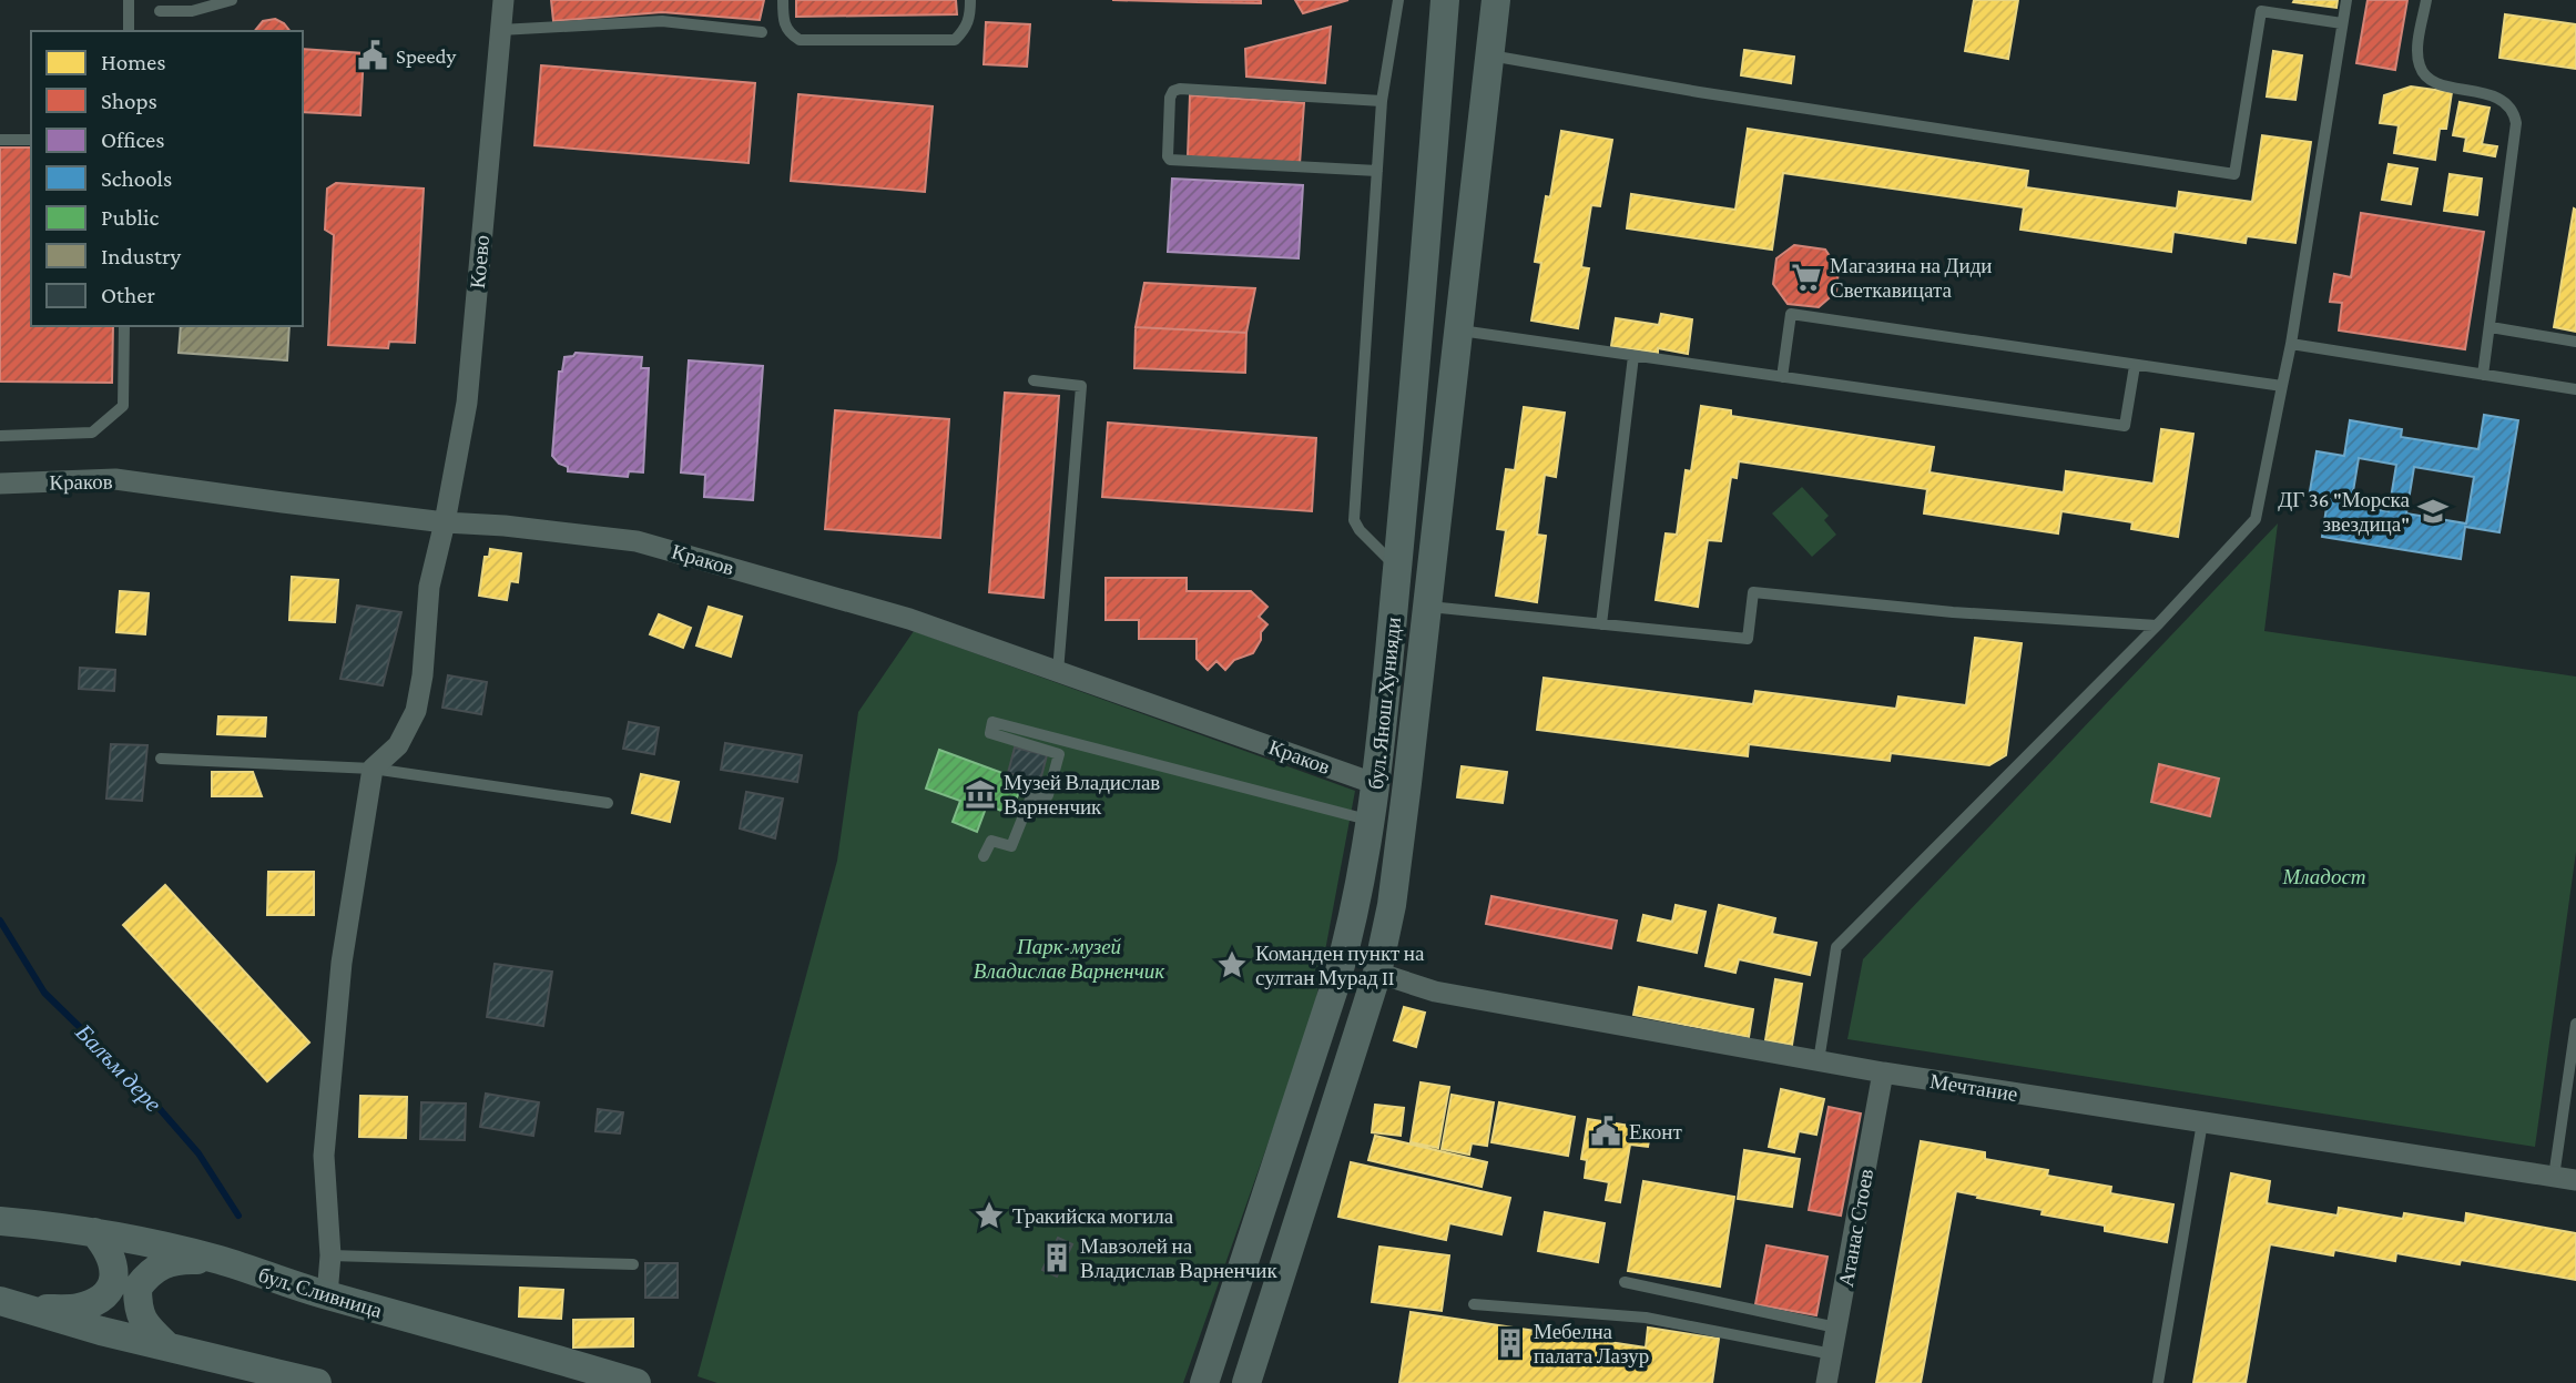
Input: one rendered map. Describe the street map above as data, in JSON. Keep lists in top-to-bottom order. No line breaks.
{"streets":{"street":["Коево","Краков","бул. Янош Хунияди","Мечтание","Атанас Стоев","бул. Сливница"]},"crossings":[["Коево","Краков"],["Краков","бул. Янош Хунияди"],["бул. Янош Хунияди","Мечтание"],["Мечтание","Атанас Стоев"]],"water":["Балъм дере"],"parks":["Младост","Парк-музей Владислав Варненчик"],"places":{"public building":["Speedy","Еконт"],"supermarket":["Магазина на Диди Светкавицата"],"school or university":["ДГ 36 \"Морска звездица\""],"museum":["Музей Владислав Варненчик"],"place":["Команден пункт на султан Мурад II","Тракийска могила"],"building":["Мавзолей на Владислав Варненчик","Мебелна палата Лазур"]},"legend":["Homes","Shops","Offices","Schools","Public","Industry","Other"]}
